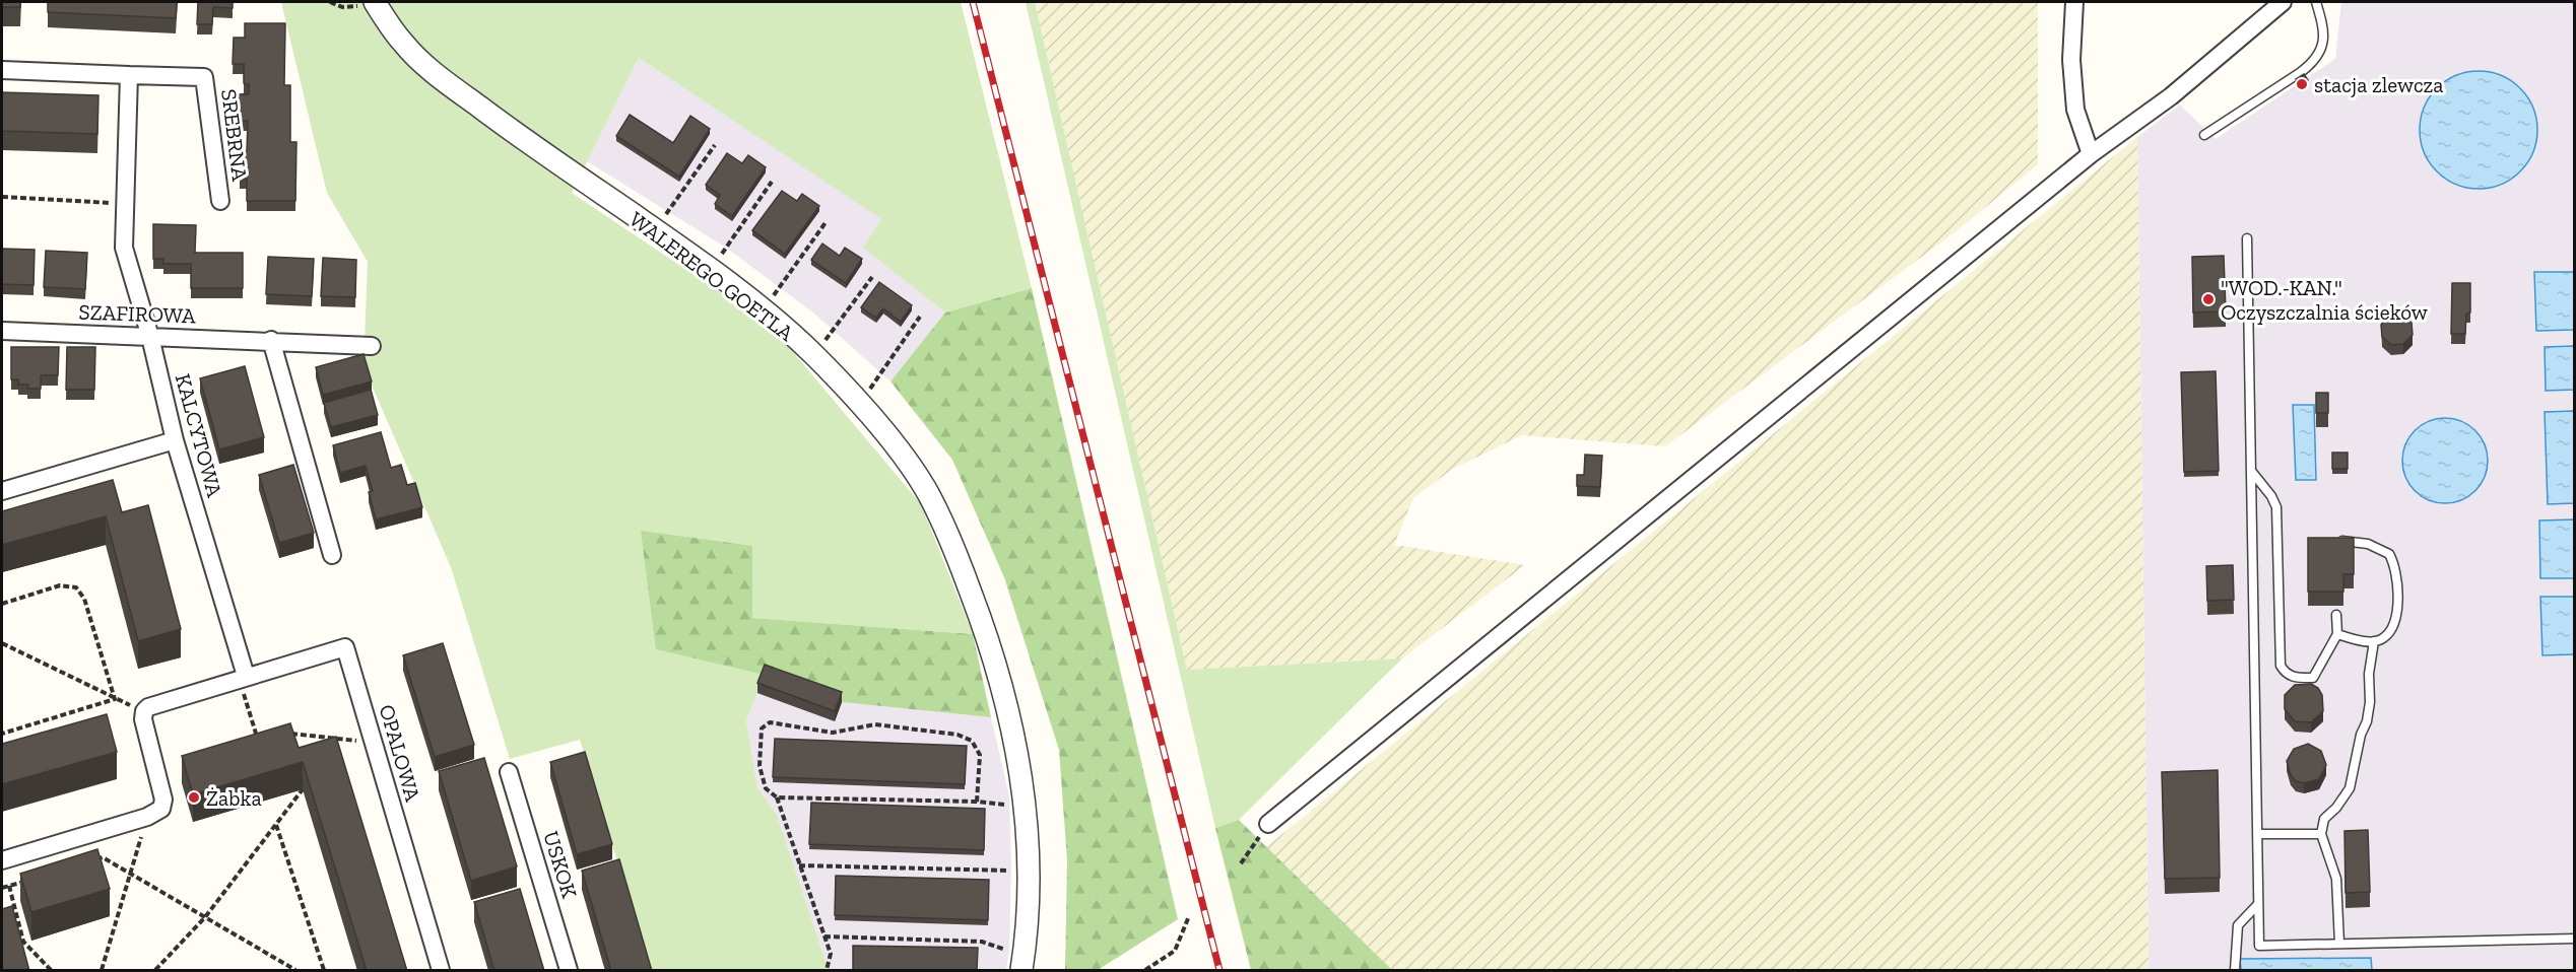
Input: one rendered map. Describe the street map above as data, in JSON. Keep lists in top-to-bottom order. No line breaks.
{"streets":{"street":["SREBRNA","WALEREGO GOETLA","SZAFIROWA","KALCYTOWA","OPALOWA","USKOK"]},"crossings":[["SZAFIROWA","KALCYTOWA"],["KALCYTOWA","OPALOWA"]],"places":["stacja zlewcza","\"WOD.-KAN.\" Oczyszczalnia ścieków","Żabka"]}
